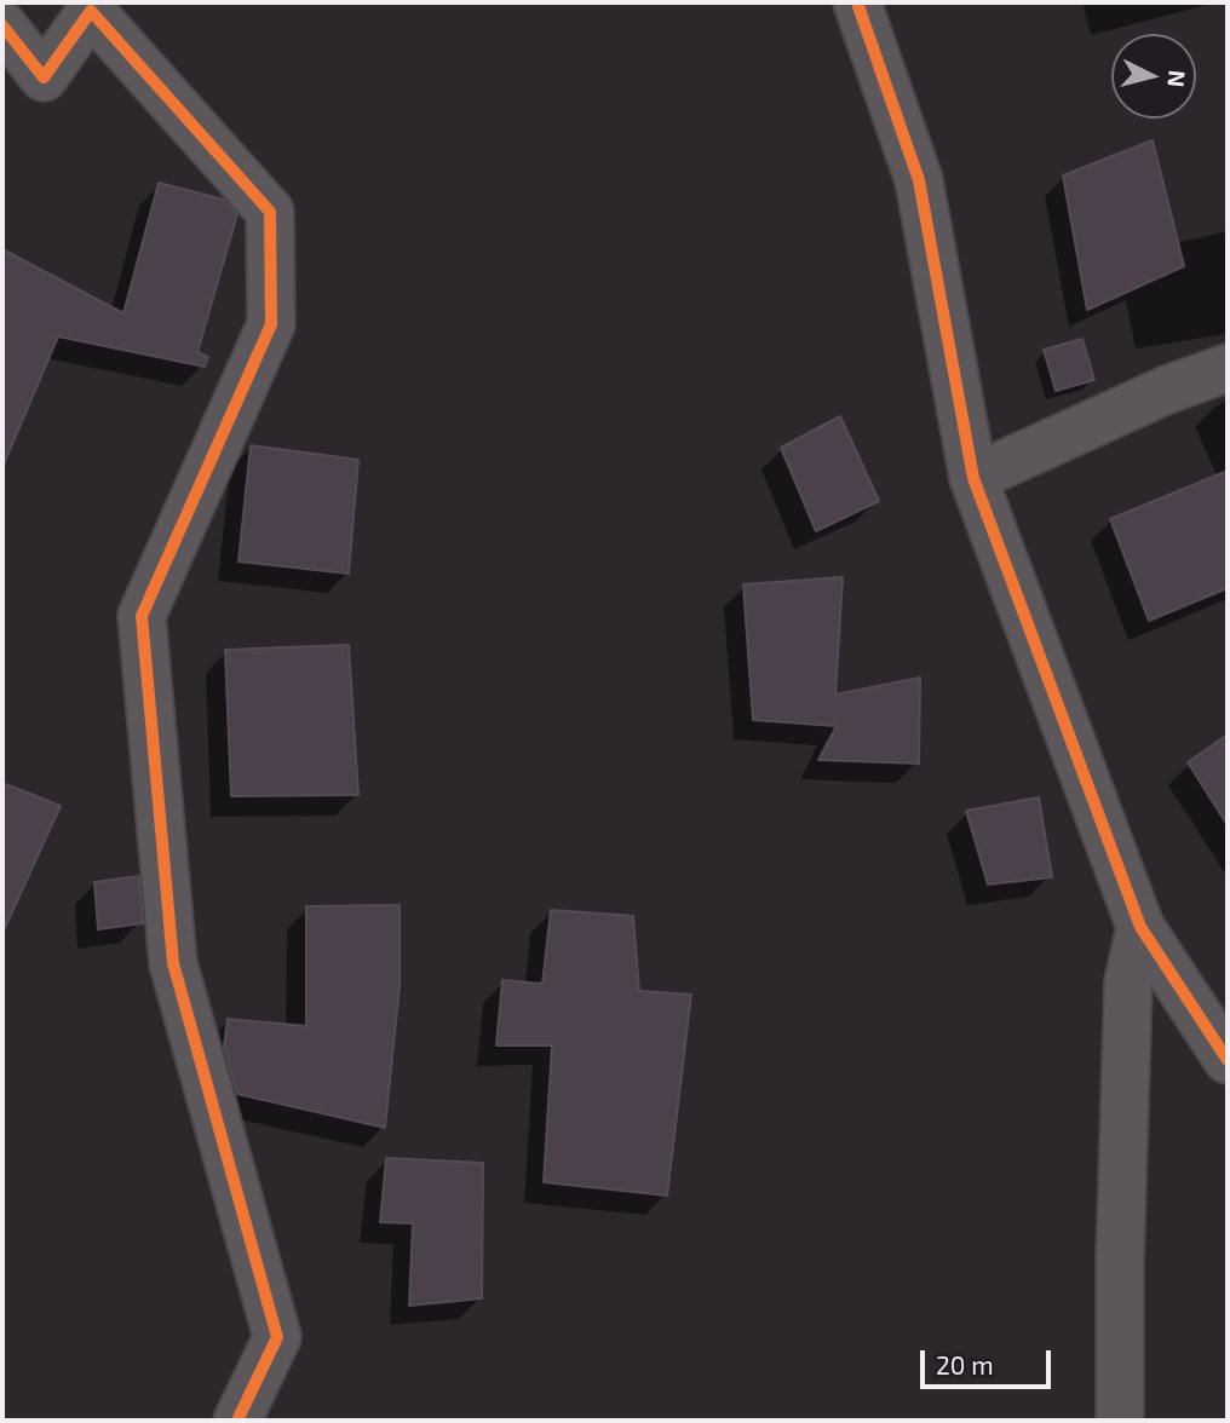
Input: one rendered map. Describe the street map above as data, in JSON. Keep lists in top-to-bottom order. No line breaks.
{"scale_bar":"20 m","north":"right"}
